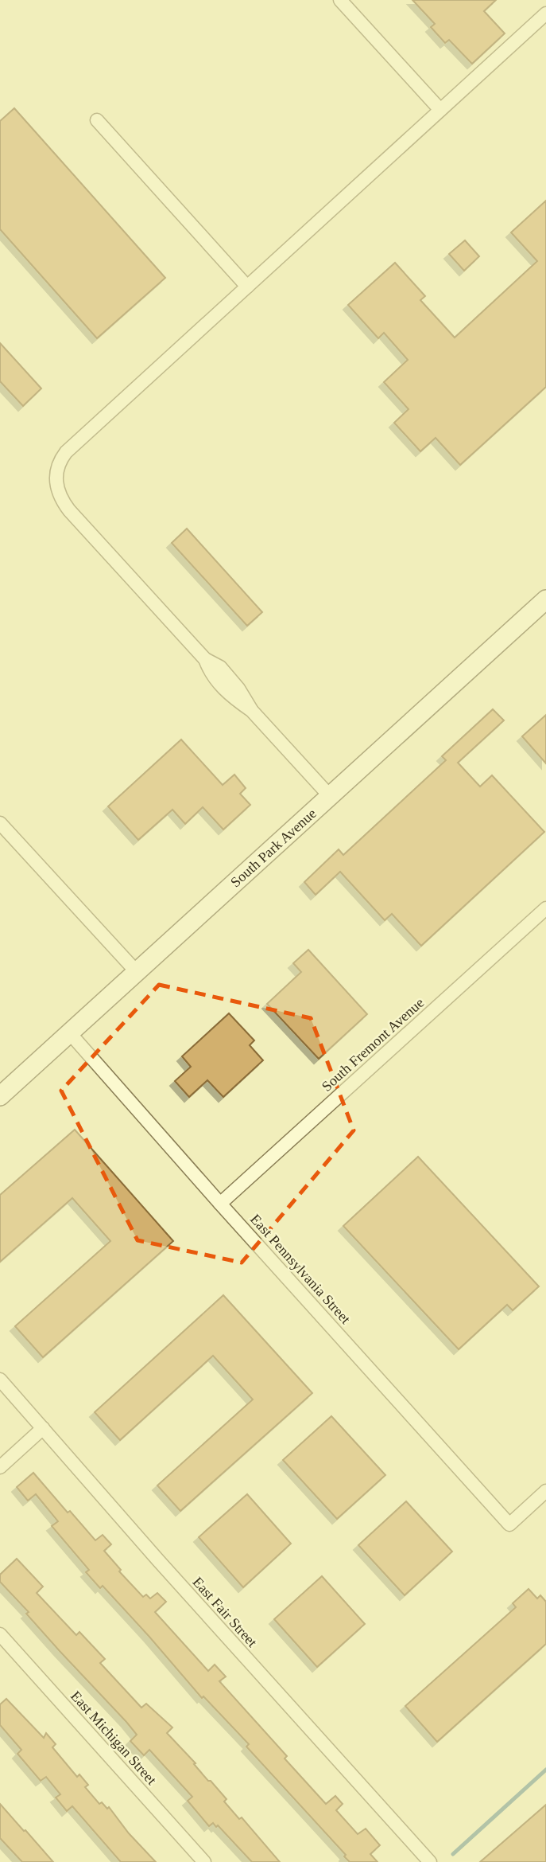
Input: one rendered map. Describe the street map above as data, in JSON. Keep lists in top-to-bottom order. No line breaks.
{"streets":{"main road":["South Park Avenue"],"street":["South Fremont Avenue","East Pennsylvania Street","East Fair Street","East Michigan Street"]},"crossings":[["South Park Avenue","East Pennsylvania Street"],["South Fremont Avenue","East Pennsylvania Street"]]}
